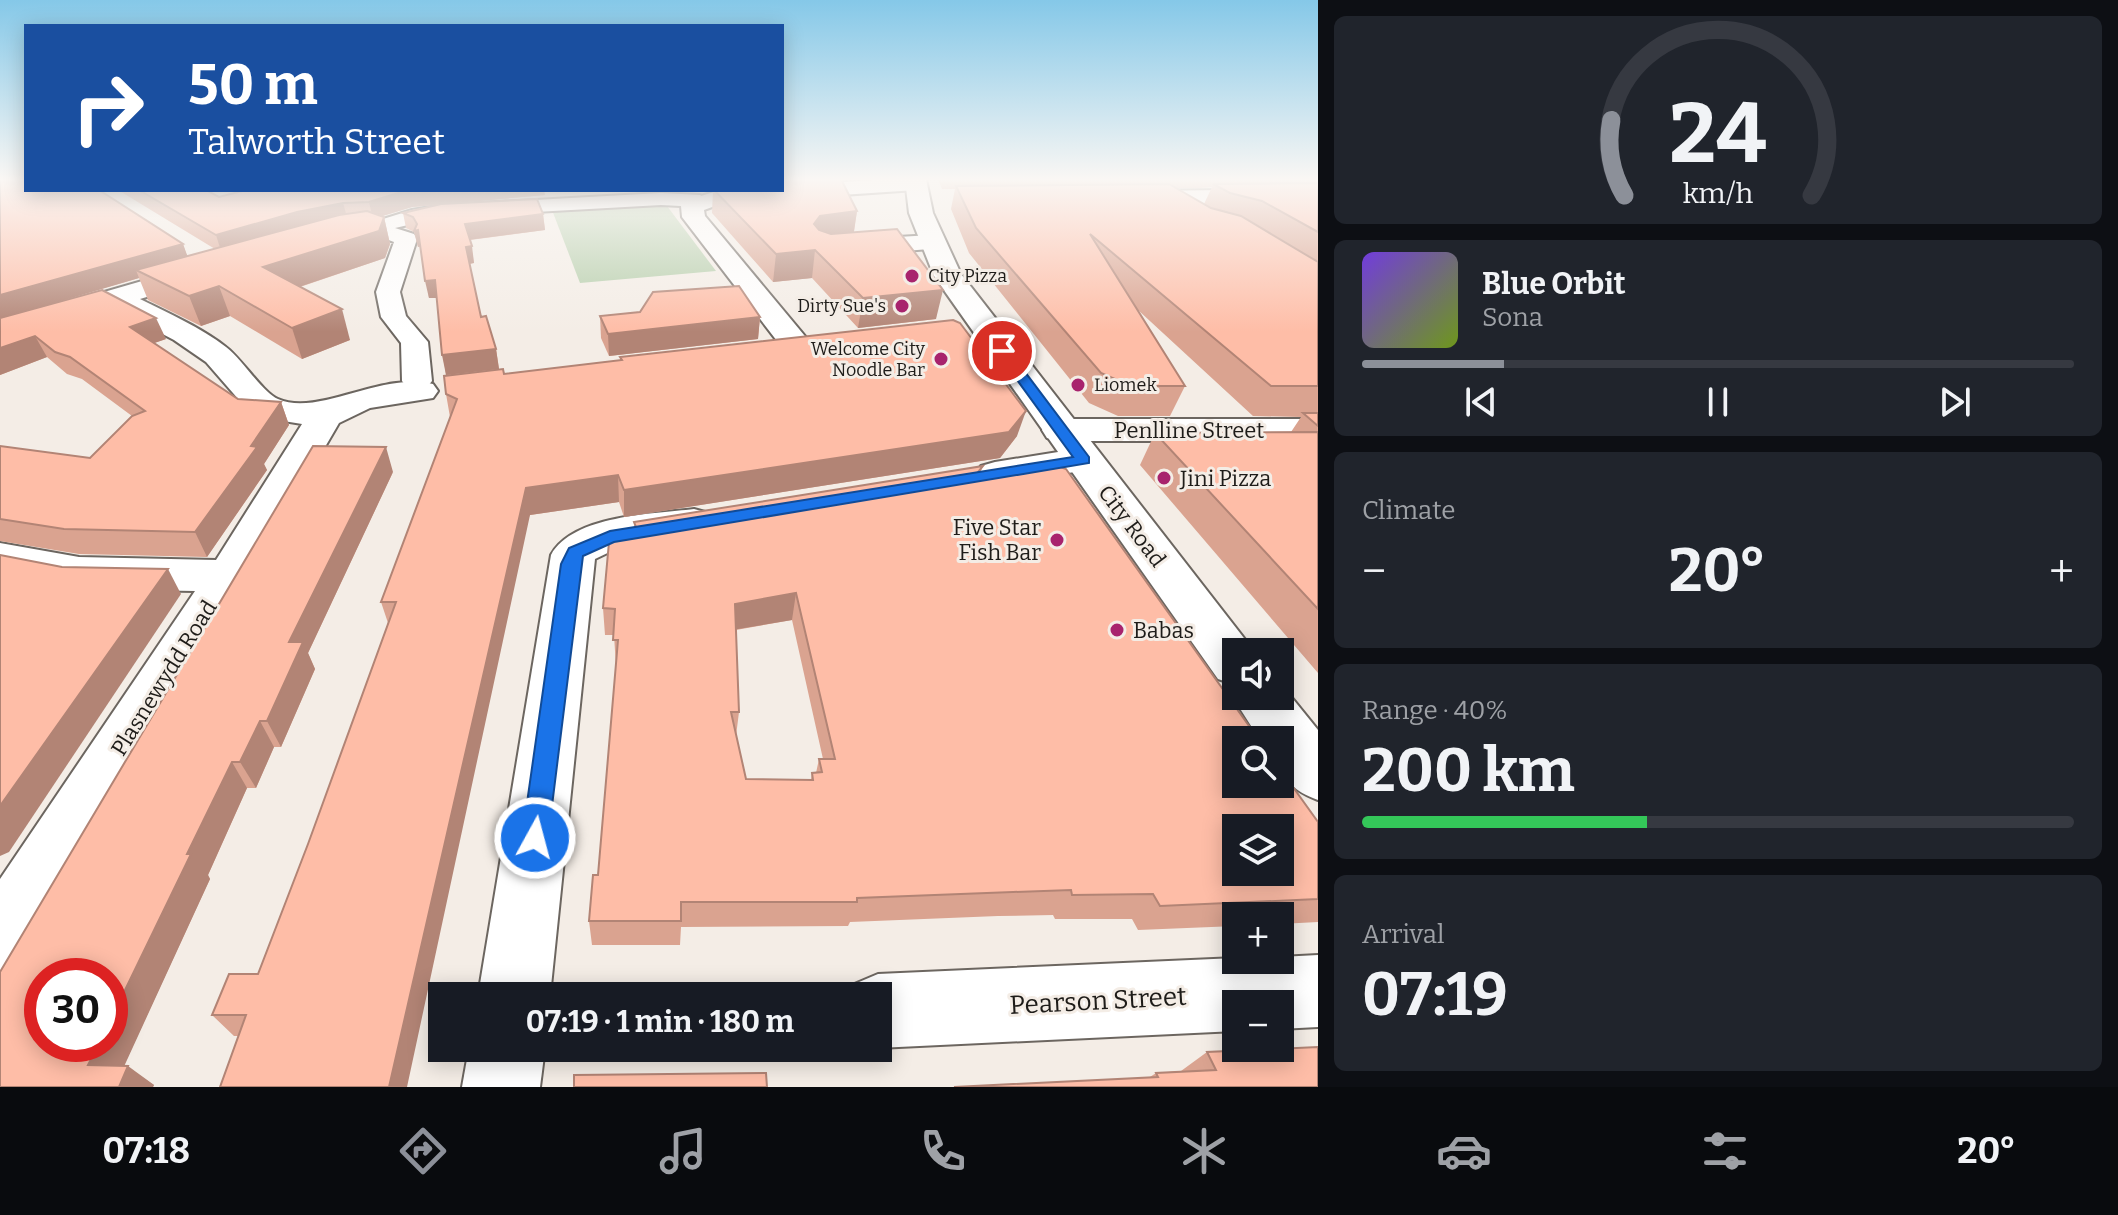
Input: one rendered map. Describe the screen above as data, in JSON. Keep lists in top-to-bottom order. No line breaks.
{"streets":{"street":["Penlline Street","City Road","Plasnewydd Road","Pearson Street"]},"crossings":[["Penlline Street","City Road"]],"places":["City Pizza","Dirty Sue's","Welcome City Noodle Bar","Liomek","Jini Pizza","Five Star Fish Bar","Babas"],"page":{"turn":["50 m","Talworth Street"],"song":["Blue Orbit","Sona"],"tile":["Climate",["Range · 40%","200 km"],["Arrival","07:19"]],"heat":["−","20°","+"],"map_buttons":["+","−"],"limit":"30","trip":"07:19 · 1 min · 180 m","tabs":["07:18","20°"],"gauge":["24","km/h"]}}
